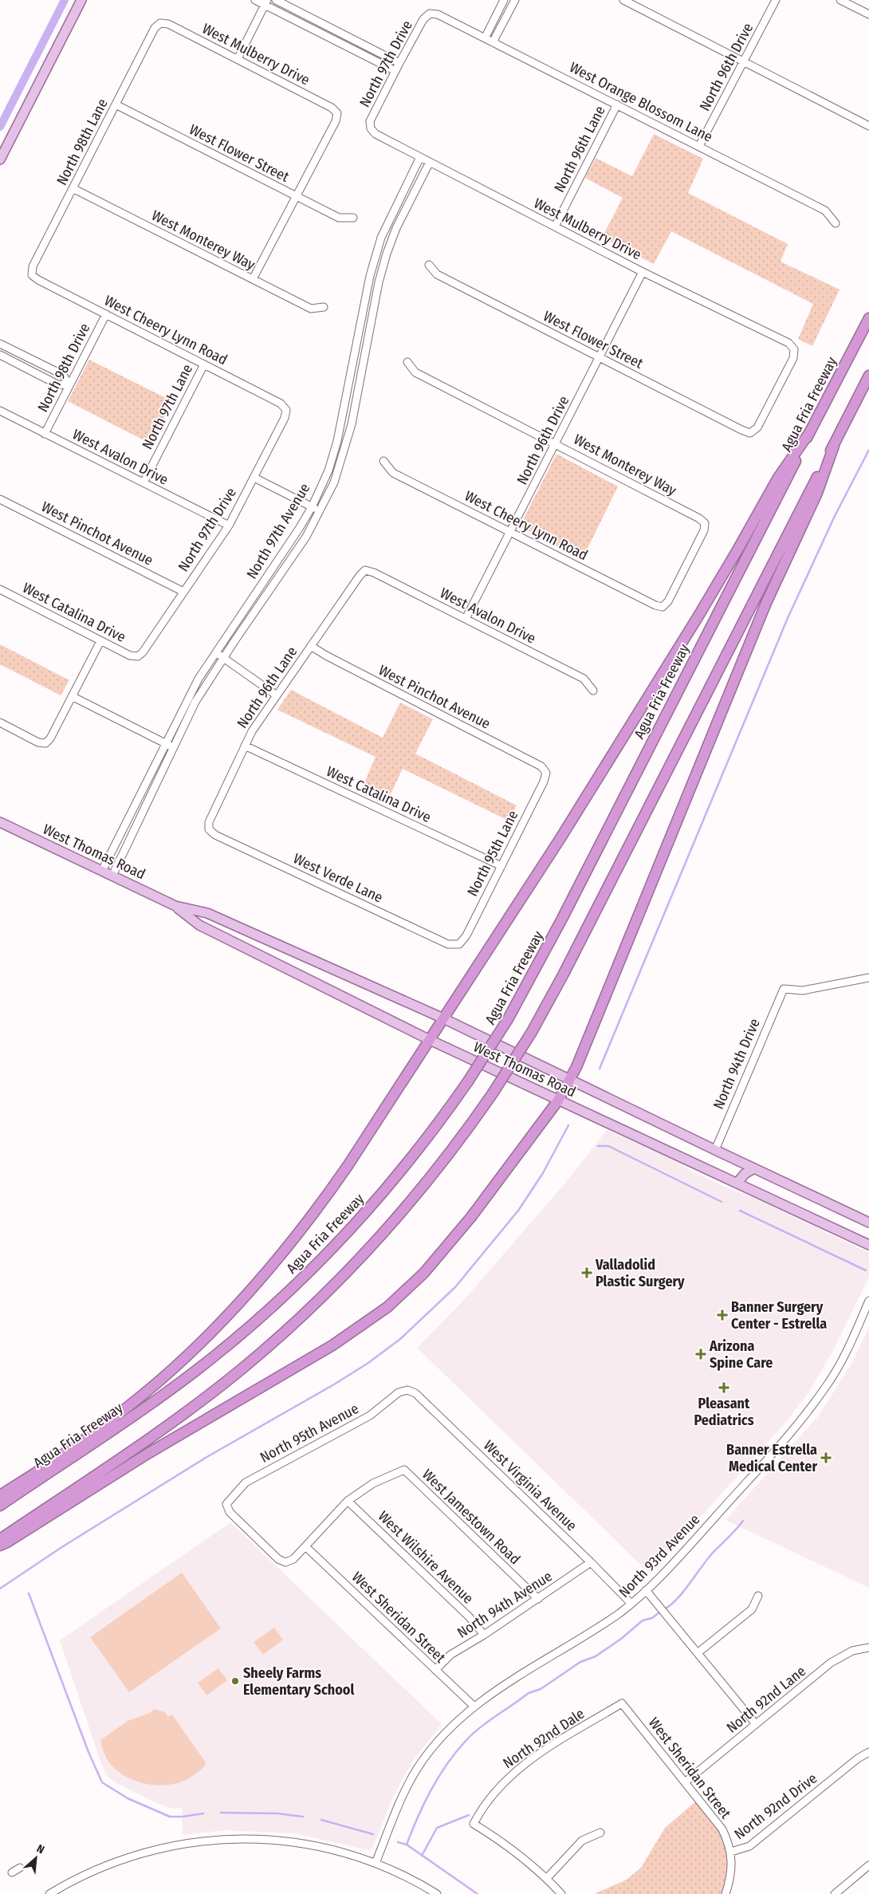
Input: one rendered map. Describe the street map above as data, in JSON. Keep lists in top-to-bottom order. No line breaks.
{"streets":{"highway":["Agua Fria Freeway"],"main road":["West Thomas Road"],"street":["West Mulberry Drive","North 97th Drive","North 96th Drive","West Orange Blossom Lane","North 98th Lane","North 96th Lane","West Flower Street","West Monterey Way","West Cheery Lynn Road","North 98th Drive","North 97th Lane","West Avalon Drive","North 97th Avenue","West Pinchot Avenue","West Catalina Drive","North 95th Lane","West Verde Lane","North 94th Drive","North 95th Avenue","West Virginia Avenue","West Jamestown Road","North 93rd Avenue","West Wilshire Avenue","North 94th Avenue","West Sheridan Street","North 92nd Lane","North 92nd Dale","North 92nd Drive"]},"crossings":[["West Mulberry Drive","North 97th Drive"],["West Mulberry Drive","North 96th Drive"],["West Mulberry Drive","North 98th Lane"],["West Mulberry Drive","North 96th Lane"],["West Mulberry Drive","West Flower Street"],["West Mulberry Drive","North 97th Avenue"],["North 97th Drive","West Orange Blossom Lane"],["North 97th Drive","West Cheery Lynn Road"],["North 97th Drive","West Avalon Drive"],["North 97th Drive","West Pinchot Avenue"],["North 97th Drive","West Catalina Drive"],["North 96th Drive","West Orange Blossom Lane"],["North 96th Drive","West Flower Street"],["North 96th Drive","West Monterey Way"],["North 96th Drive","West Cheery Lynn Road"],["North 96th Drive","West Avalon Drive"],["West Orange Blossom Lane","North 96th Lane"],["North 98th Lane","West Flower Street"],["North 98th Lane","West Monterey Way"],["North 98th Lane","West Cheery Lynn Road"],["North 96th Lane","West Avalon Drive"],["North 96th Lane","West Pinchot Avenue"],["North 96th Lane","West Catalina Drive"],["North 96th Lane","West Verde Lane"],["West Monterey Way","West Cheery Lynn Road"],["West Cheery Lynn Road","North 98th Drive"],["West Cheery Lynn Road","North 97th Lane"],["North 98th Drive","West Avalon Drive"],["North 97th Lane","West Avalon Drive"],["North 97th Avenue","West Thomas Road"],["West Pinchot Avenue","North 95th Lane"],["West Catalina Drive","North 95th Lane"],["West Thomas Road","North 94th Drive"],["North 95th Lane","West Verde Lane"],["North 95th Avenue","West Virginia Avenue"],["North 95th Avenue","West Sheridan Street"],["West Virginia Avenue","North 93rd Avenue"],["West Virginia Avenue","North 94th Avenue"],["West Jamestown Road","West Wilshire Avenue"],["West Jamestown Road","North 94th Avenue"],["North 93rd Avenue","West Sheridan Street"],["West Wilshire Avenue","North 94th Avenue"],["North 94th Avenue","West Sheridan Street"],["West Sheridan Street","North 92nd Lane"],["West Sheridan Street","North 92nd Dale"],["West Sheridan Street","North 92nd Drive"]],"places":{"health":["Valladolid Plastic Surgery","Banner Surgery Center - Estrella","Arizona Spine Care","Pleasant Pediatrics","Banner Estrella Medical Center"],"other":["Sheely Farms Elementary School"]},"north":"top right"}
